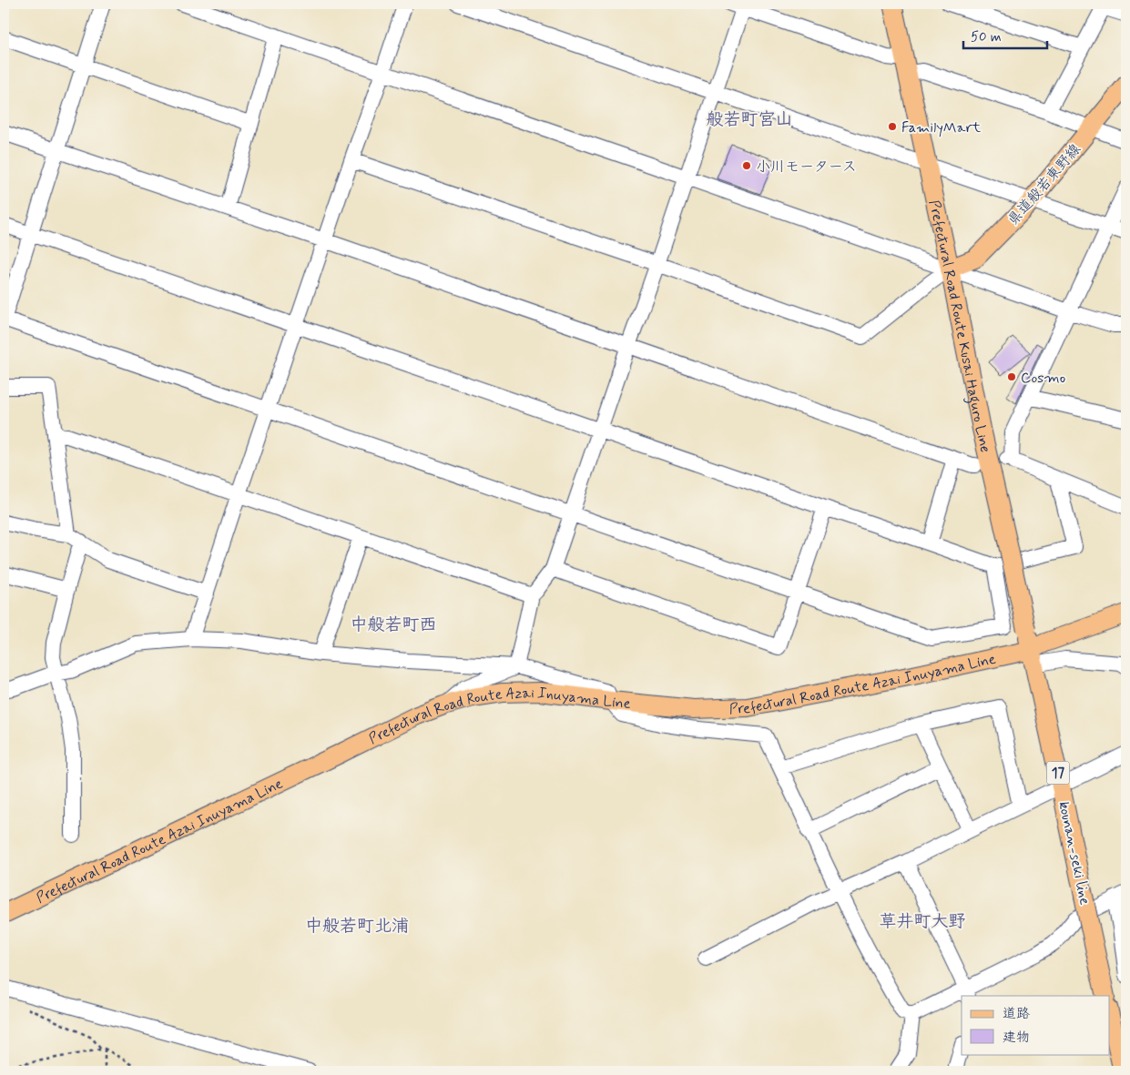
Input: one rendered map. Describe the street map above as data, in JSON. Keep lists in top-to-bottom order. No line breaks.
{"streets":{"main road":["県道般若東野線","Prefectural Road Route Kusai Haguro Line","Prefectural Road Route Azai Inuyama Line","17","kounan-seki line"]},"crossings":[["県道般若東野線","Prefectural Road Route Kusai Haguro Line"],["Prefectural Road Route Kusai Haguro Line","Prefectural Road Route Azai Inuyama Line"],["Prefectural Road Route Kusai Haguro Line","kounan-seki line"],["Prefectural Road Route Azai Inuyama Line","kounan-seki line"]],"districts":["般若町宮山","中般若町西","草井町大野","中般若町北浦"],"places":["FamilyMart","小川モータース","Cosmo"],"legend":["道路","建物"],"scale_bar":"50 m"}
